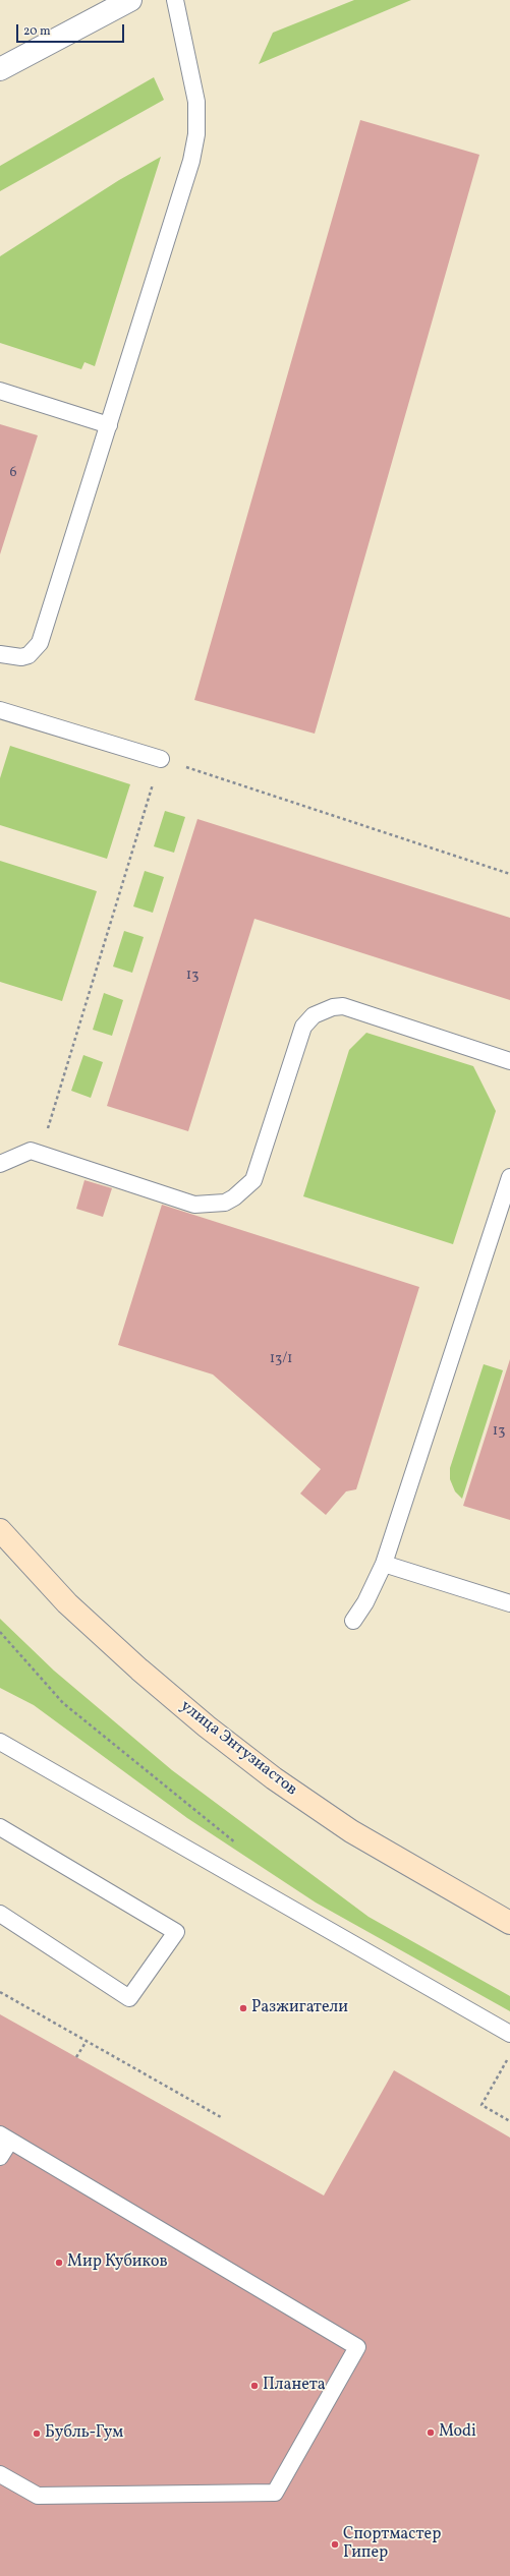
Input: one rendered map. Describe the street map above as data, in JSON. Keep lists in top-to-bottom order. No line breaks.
{"streets":{"main road":["улица Энтузиастов"]},"places":["Разжигатели","Мир Кубиков","Планета","Modi","Бубль-Гум","Спортмастер Гипер"],"house_numbers":["6","13","13/1","13"],"scale_bar":"20 m"}
